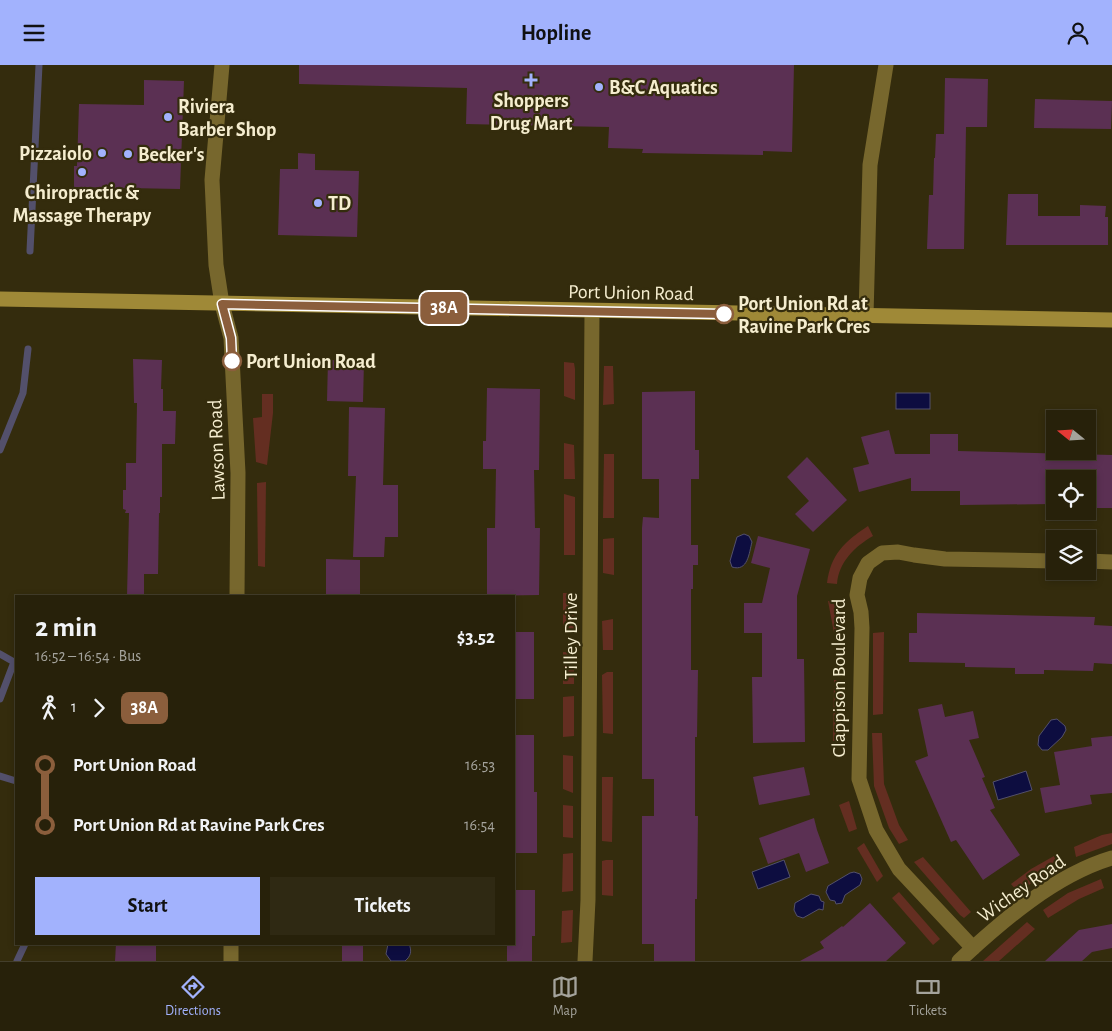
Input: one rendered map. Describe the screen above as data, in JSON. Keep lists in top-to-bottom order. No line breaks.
{"streets":{"main road":["Port Union Road"],"street":["Lawson Road","Tilley Drive","Clappison Boulevard","Wichey Road"]},"crossings":[["Port Union Road","Lawson Road"],["Port Union Road","Tilley Drive"],["Clappison Boulevard","Wichey Road"]],"places":{"health":["Shoppers Drug Mart"],"other":["B&C Aquatics","Riviera Barber Shop","Pizzaiolo","Becker's","Chiropractic & Massage Therapy","TD","Port Union Rd at Ravine Park Cres","Port Union Road"]},"lines":["bus line 38A"],"north":"left","page":{"header":"Hopline","on_map":"38A","heading":["2 min","16:52 – 16:54 · Bus","$3.52"],"legs":["1","38A"],"list":[{"name":"Port Union Road","value":"16:53"},{"name":"Port Union Rd at Ravine Park Cres","value":"16:54"}],"buttons":["Start","Tickets"],"tabs":["Directions","Map","Tickets"]}}
